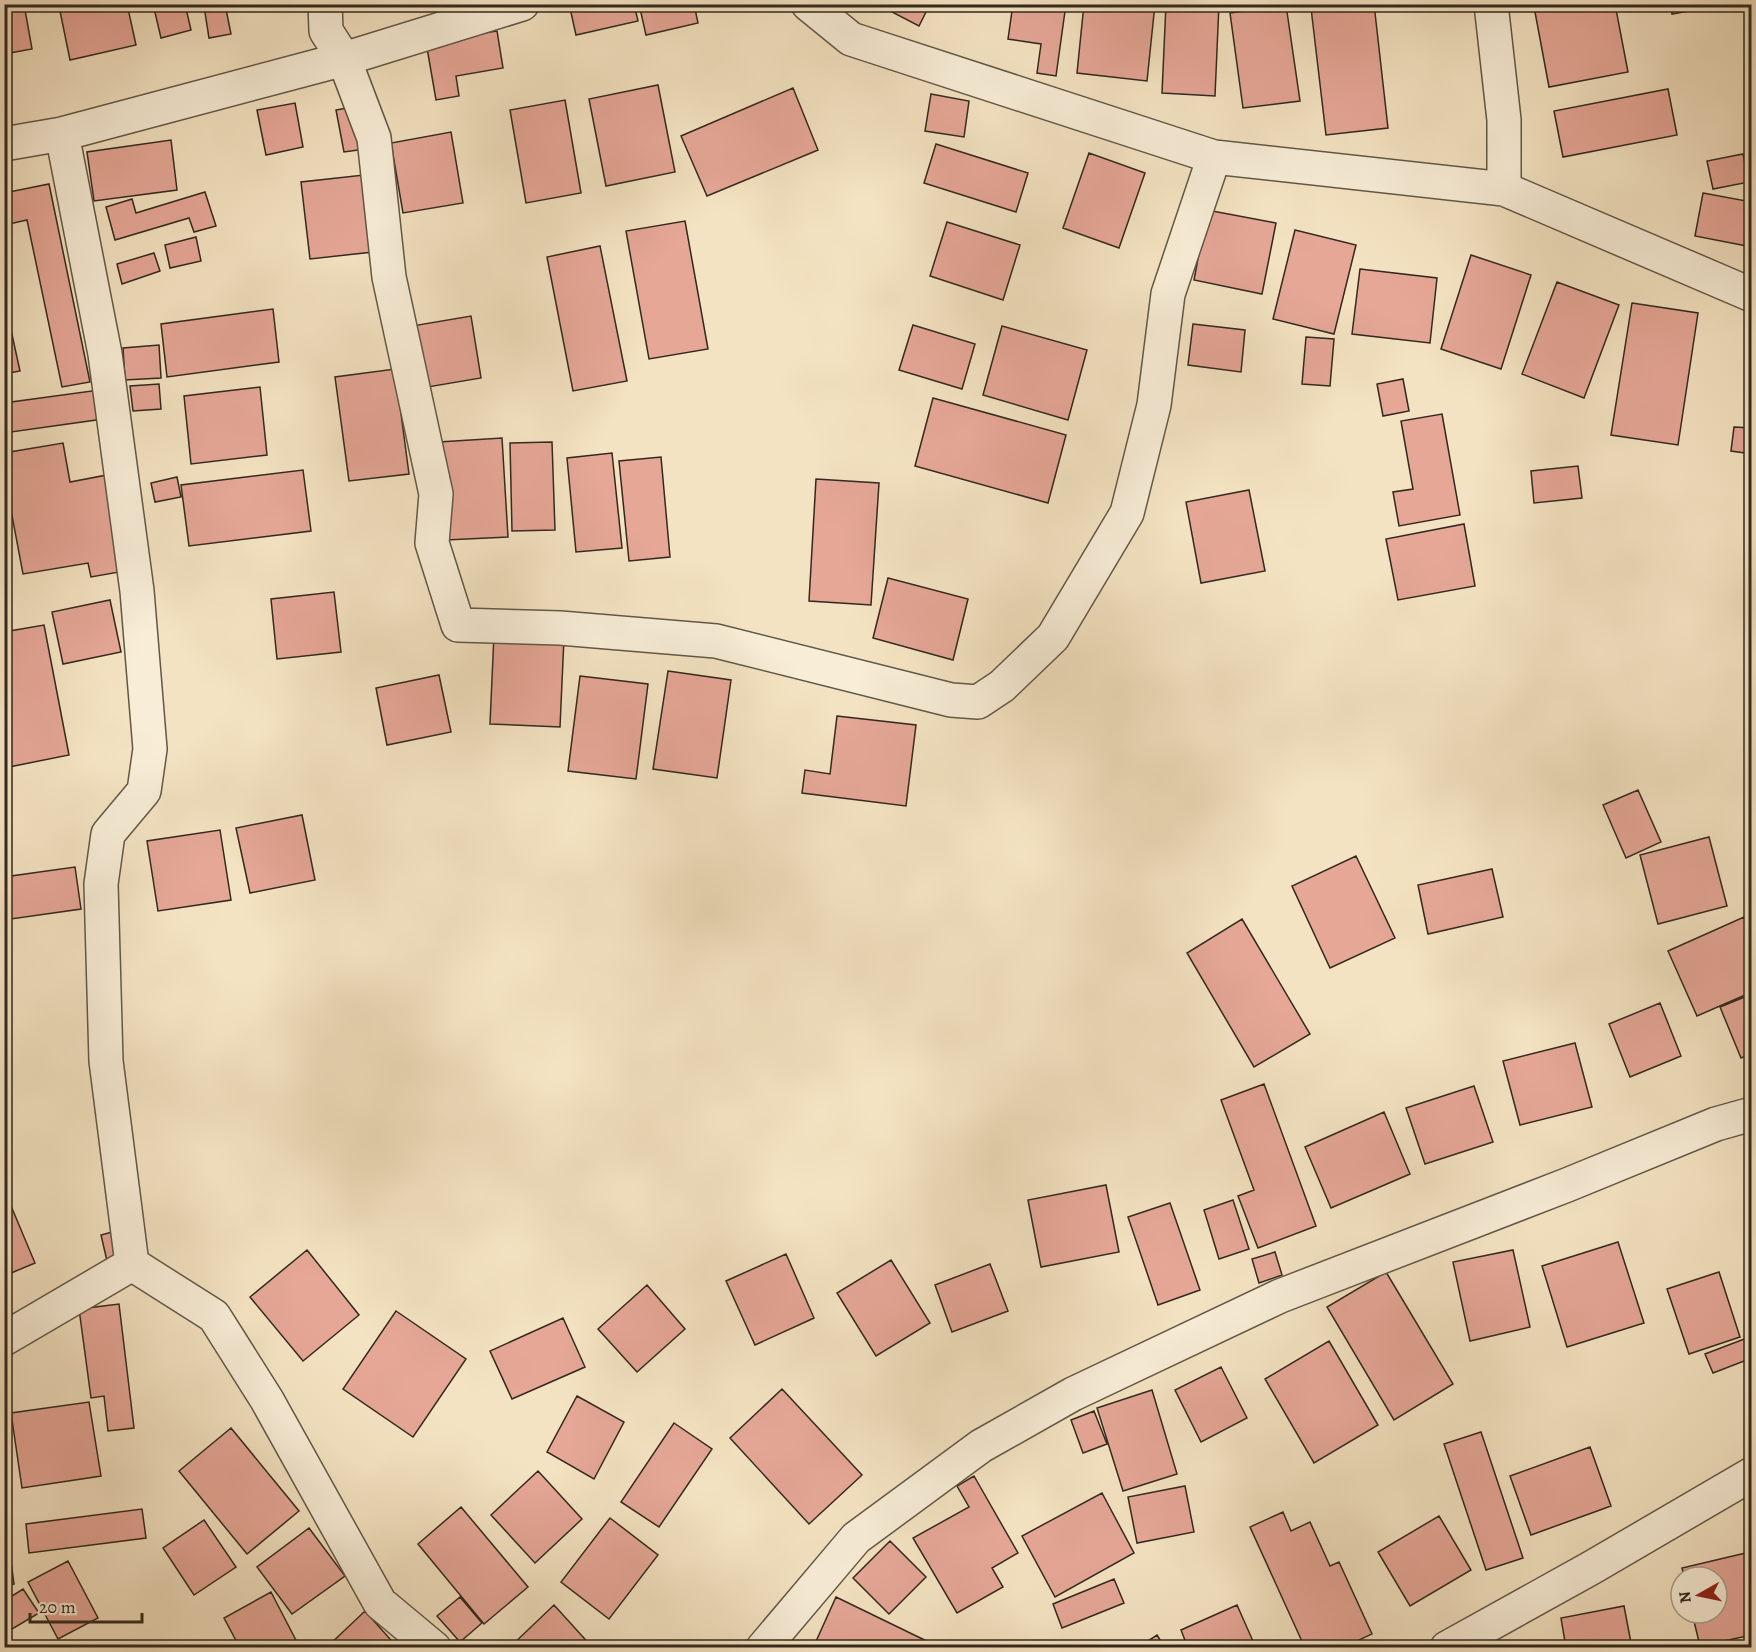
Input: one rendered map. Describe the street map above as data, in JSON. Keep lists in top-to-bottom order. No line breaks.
{"scale_bar":"20 m","north":"left"}
